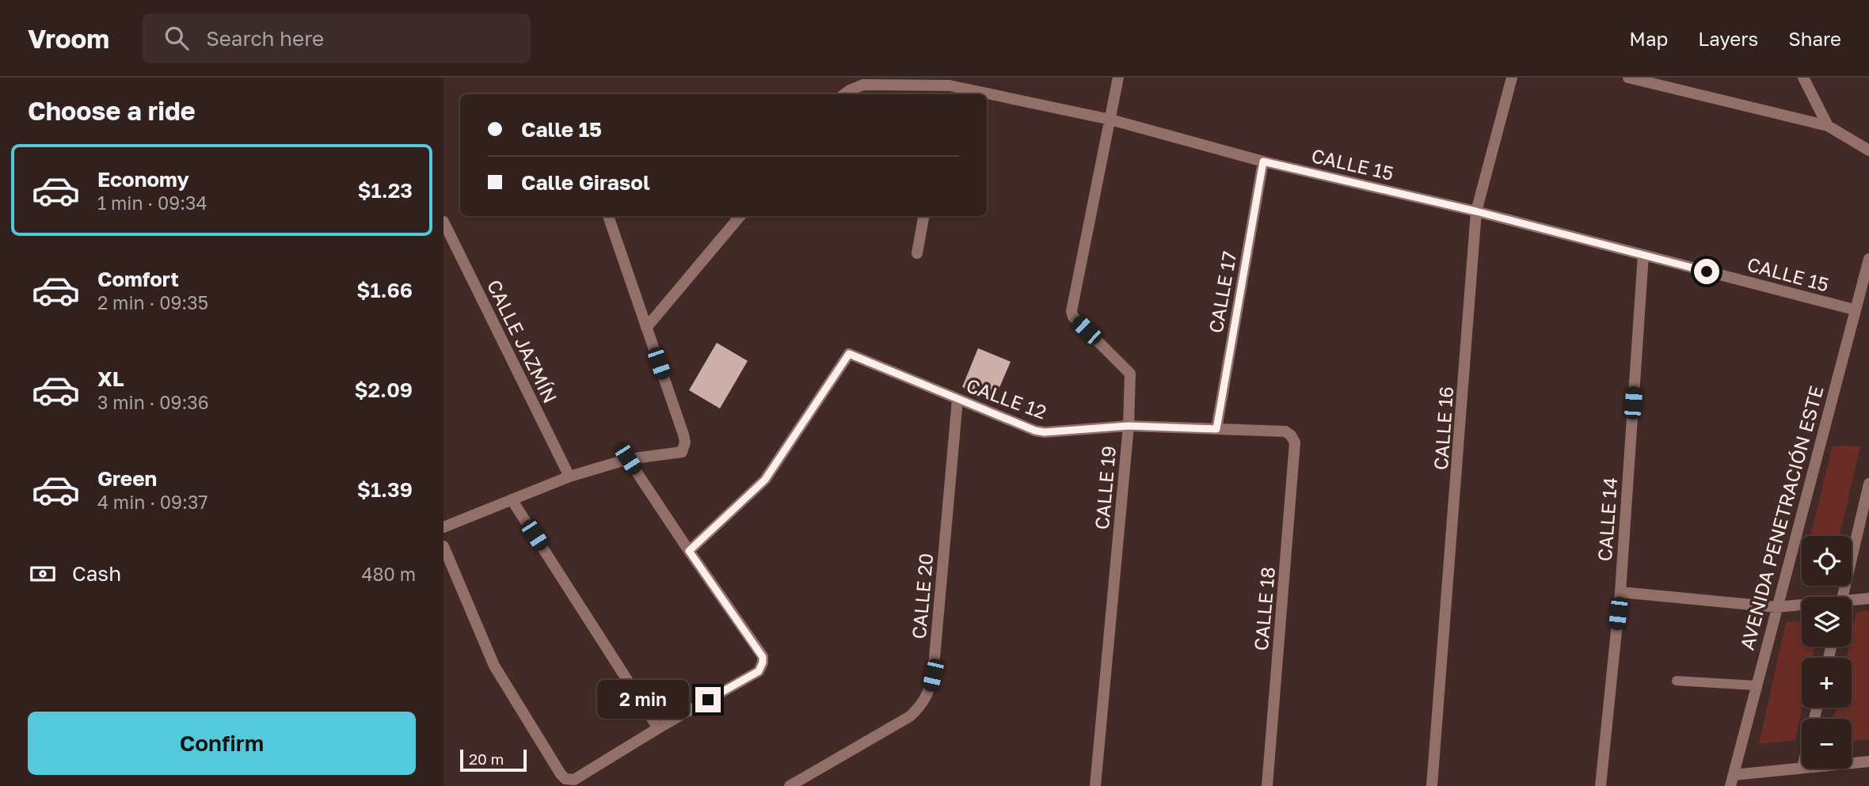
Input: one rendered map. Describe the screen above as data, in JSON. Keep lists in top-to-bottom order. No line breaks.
{"streets":{"street":["CALLE 15","CALLE 17","CALLE JAZMÍN","CALLE 12","CALLE 16","CALLE 19","AVENIDA PENETRACIÓN ESTE","CALLE 14","CALLE 20","CALLE 18"]},"crossings":[["CALLE 15","CALLE 17"],["CALLE 15","CALLE 16"],["CALLE 15","CALLE 19"],["CALLE 15","AVENIDA PENETRACIÓN ESTE"],["CALLE 15","CALLE 14"],["CALLE 17","CALLE 12"],["CALLE 12","CALLE 19"],["CALLE 12","CALLE 20"],["CALLE 12","CALLE 18"]],"scale_bar":"20 m","page":{"header":"Vroom","search":"Search here","nav":["Map","Layers","Share"],"heading":"Choose a ride","banner":["Calle 15","Calle Girasol"],"list":[{"name":"Economy","note":"1 min · 09:34","value":"$1.23"},{"name":"Comfort","note":"2 min · 09:35","value":"$1.66"},{"name":"XL","note":"3 min · 09:36","value":"$2.09"},{"name":"Green","note":"4 min · 09:37","value":"$1.39"}],"map_buttons":["+","−"],"pay":["Cash","480 m"],"bubble":"2 min","buttons":"Confirm","scale":"20 m"}}
